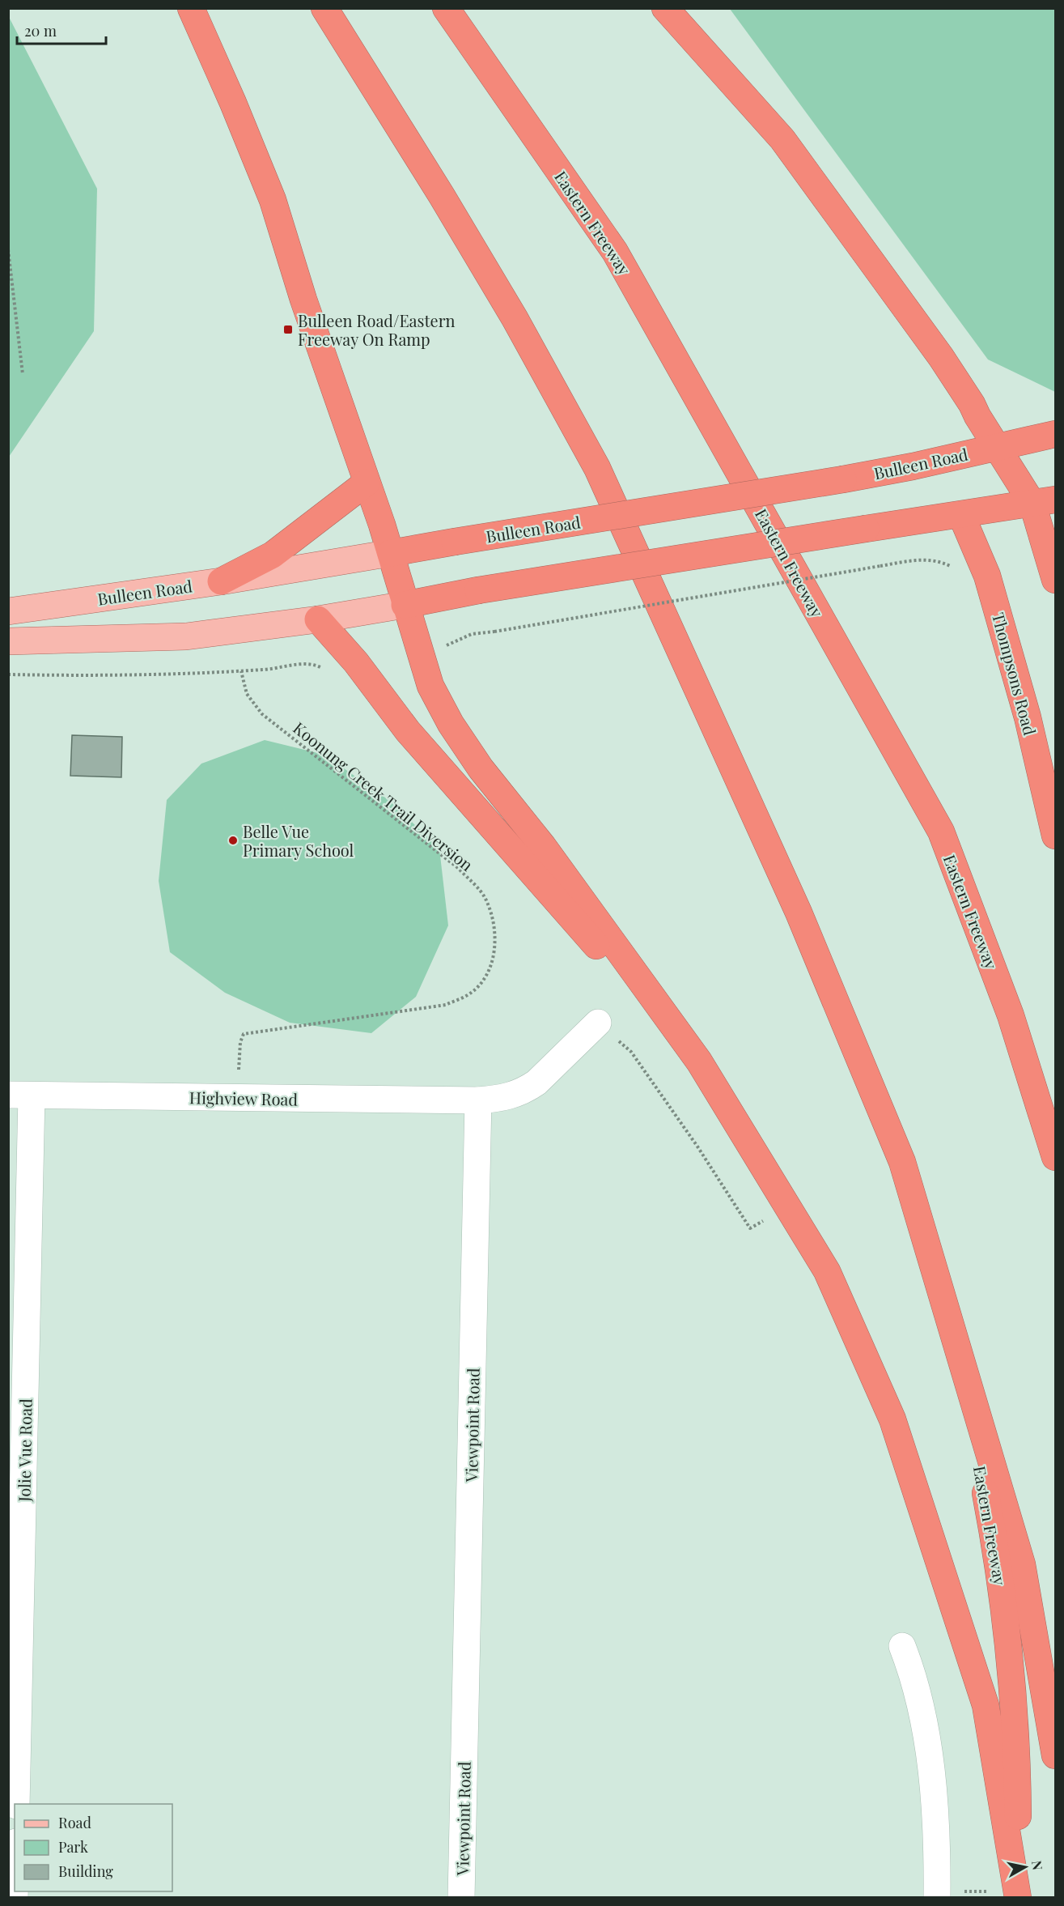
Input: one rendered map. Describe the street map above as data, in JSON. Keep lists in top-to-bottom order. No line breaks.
{"streets":{"highway":["Eastern Freeway","Bulleen Road","Thompsons Road"],"street":["Highview Road","Viewpoint Road","Jolie Vue Road"],"path":["Koonung Creek Trail Diversion"]},"crossings":[["Koonung Creek Trail Diversion","Highview Road"],["Highview Road","Viewpoint Road"],["Highview Road","Jolie Vue Road"]],"places":{"transit":["Bulleen Road/Eastern Freeway On Ramp"],"other":["Belle Vue Primary School"]},"legend":["Road","Park","Building"],"scale_bar":"20 m","north":"right"}
